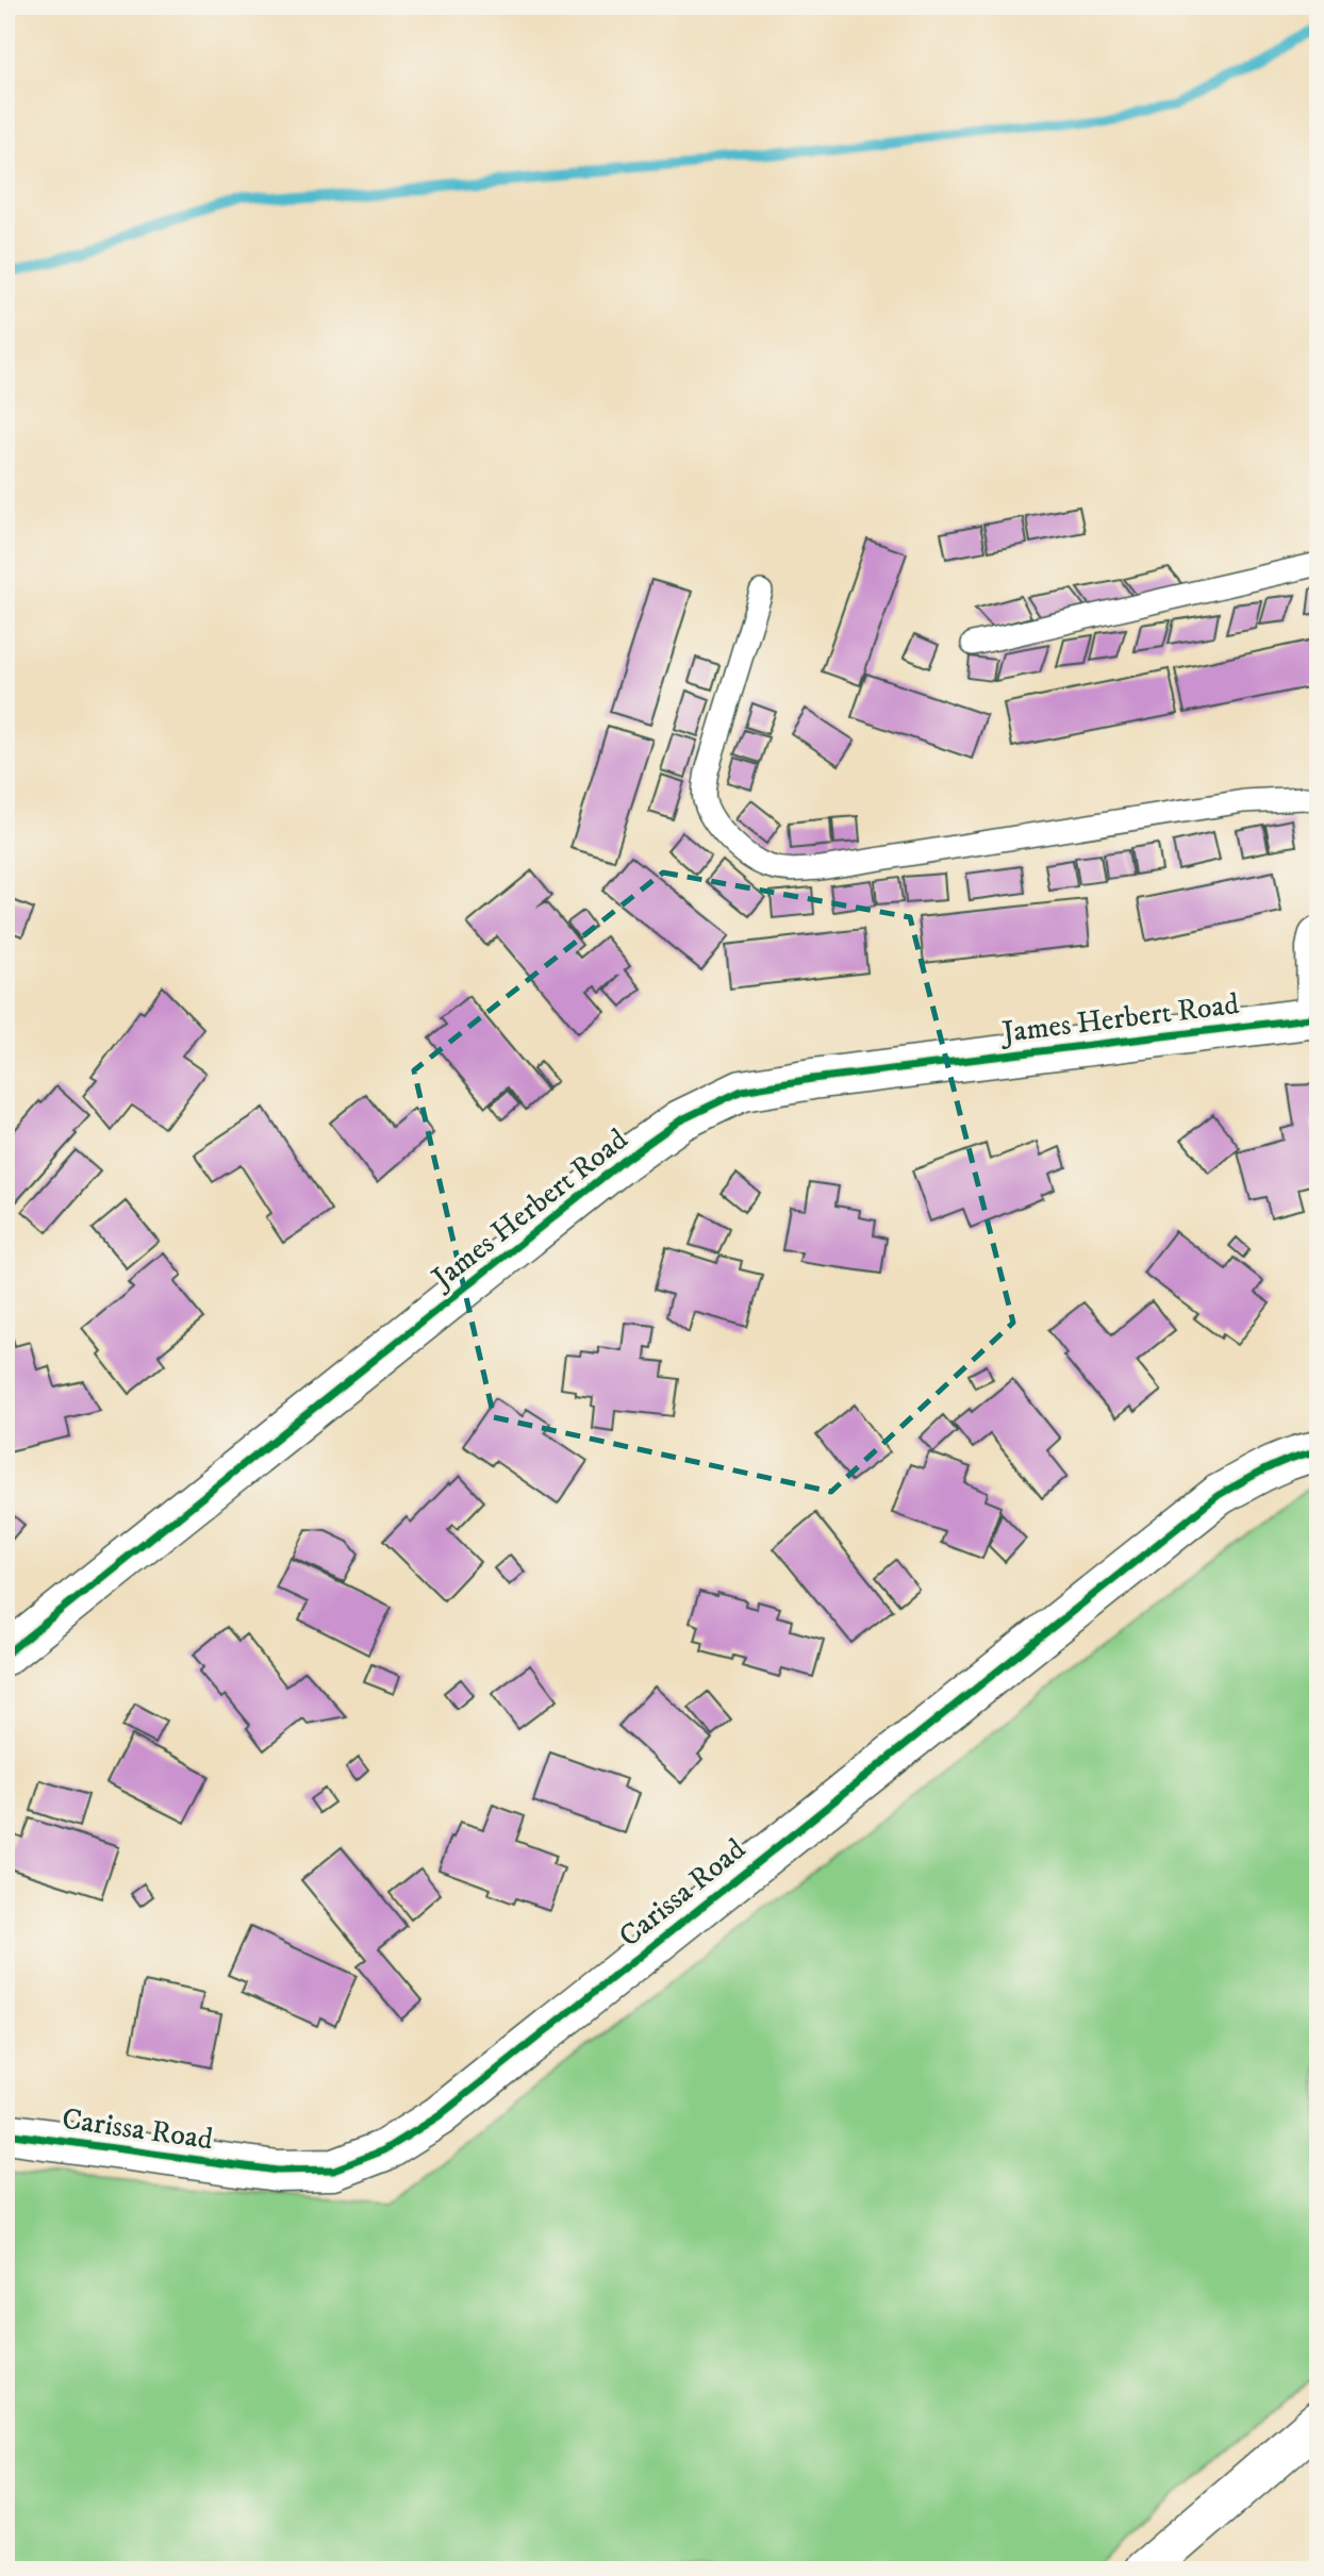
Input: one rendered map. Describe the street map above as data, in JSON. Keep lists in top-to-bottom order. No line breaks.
{"streets":{"street":["James Herbert Road","Carissa Road"]}}
